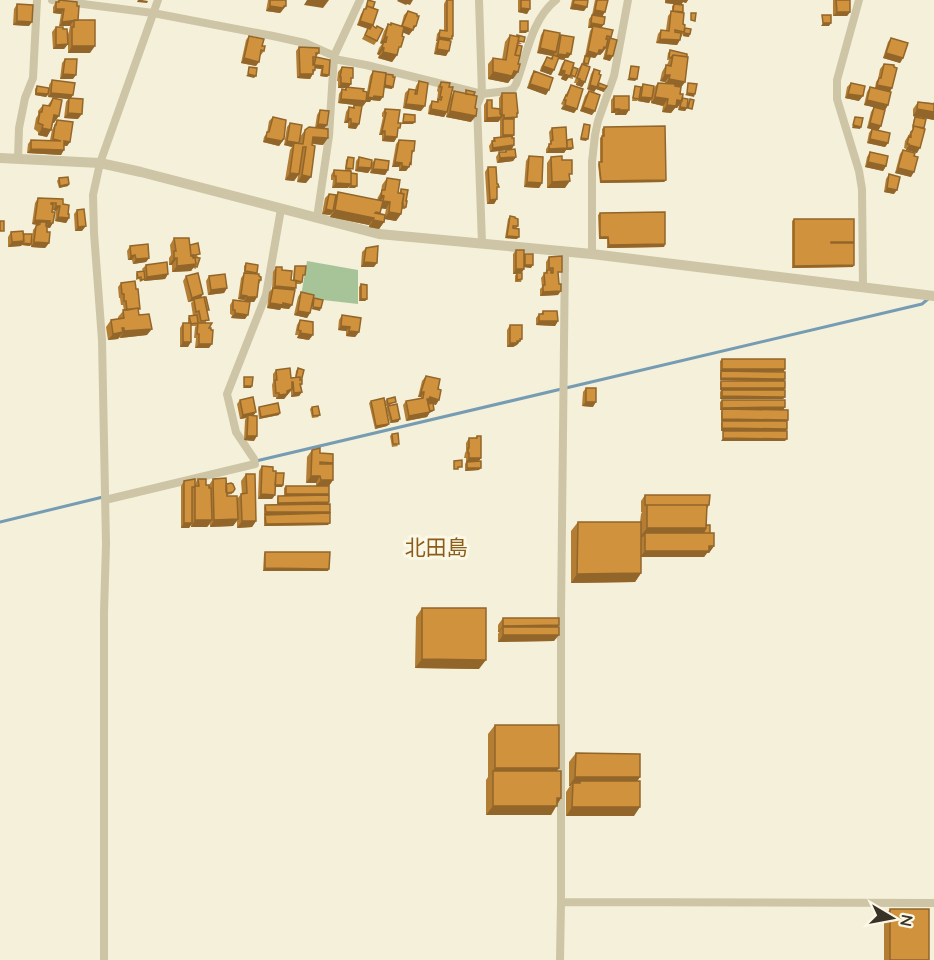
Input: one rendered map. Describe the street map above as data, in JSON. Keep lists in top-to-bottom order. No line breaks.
{"districts":["北田島"],"north":"right"}
